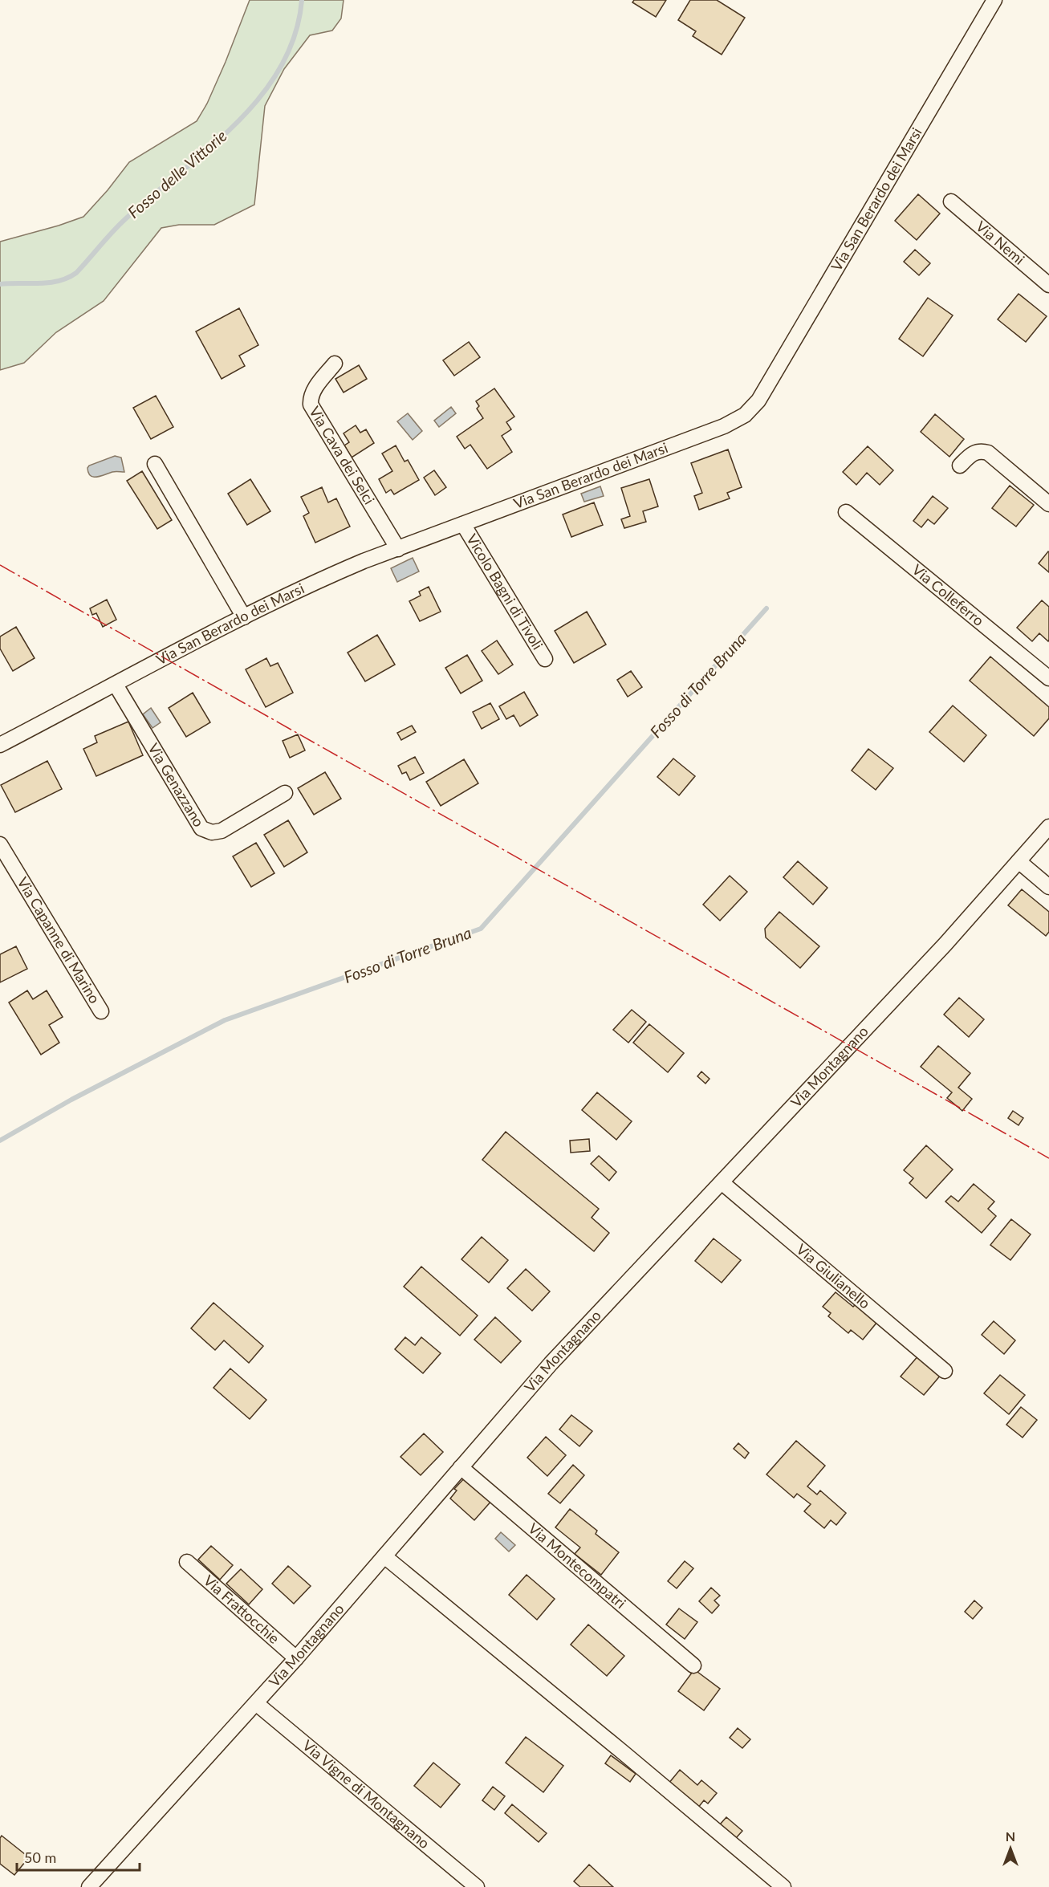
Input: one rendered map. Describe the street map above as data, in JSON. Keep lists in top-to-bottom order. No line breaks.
{"streets":{"street":["Via San Berardo dei Marsi","Via Nemi","Via Cava dei Selci","Vicolo Bagni di Tivoli","Via Colleferro","Via Genazzano","Via Capanne di Marino","Via Montagnano","Via Giulianello","Via Montecompatri","Via Frattocchie","Via Vigne di Montagnano"]},"crossings":[["Via San Berardo dei Marsi","Via Cava dei Selci"],["Via San Berardo dei Marsi","Vicolo Bagni di Tivoli"],["Via San Berardo dei Marsi","Via Genazzano"],["Via Montagnano","Via Giulianello"],["Via Montagnano","Via Montecompatri"],["Via Montagnano","Via Frattocchie"],["Via Montagnano","Via Vigne di Montagnano"]],"water":["Fosso delle Vittorie","Fosso di Torre Bruna"],"scale_bar":"50 m","north":"top"}
